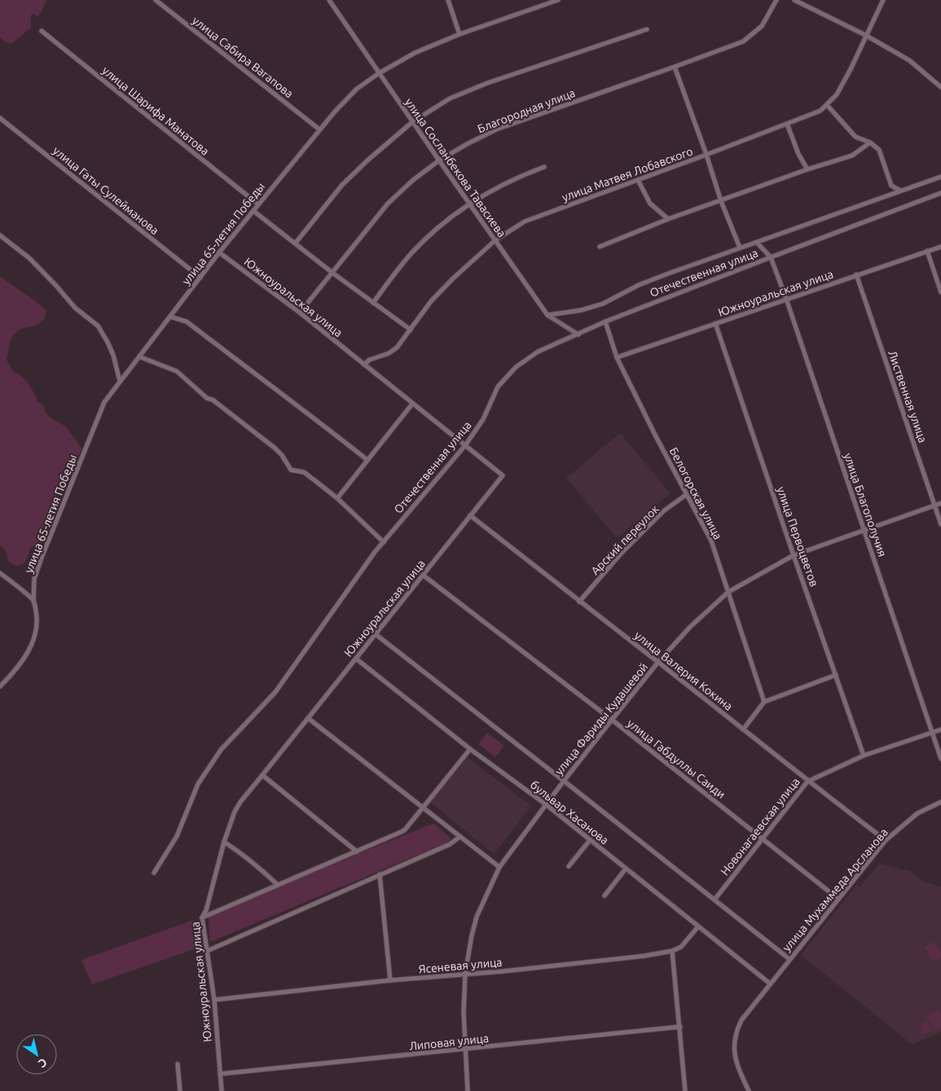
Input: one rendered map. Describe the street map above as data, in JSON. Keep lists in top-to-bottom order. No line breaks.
{"streets":{"street":["улица Сабира Вагапова","улица Шарифа Манатова","Благородная улица","улица Сосланбекова Тавасиева","улица Матвея Лобавского","улица Гаты Сулейманова","улица 65-летия Победы","Отечественная улица","Южноуральская улица","Лиственная улица","Белогорская улица","улица Благополучия","улица Первоцветов","Арский переулок","улица Валерия Кокина","улица Фариды Кудашевой","улица Габдуллы Саиди","бульвар Хасанова","Новонагаевская улица","улица Мухаммеда Арсланова","Ясеневая улица","Липовая улица"]},"crossings":[["улица Сабира Вагапова","улица 65-летия Победы"],["улица Шарифа Манатова","улица 65-летия Победы"],["Благородная улица","улица Сосланбекова Тавасиева"],["Благородная улица","Южноуральская улица"],["улица Сосланбекова Тавасиева","улица Матвея Лобавского"],["улица Сосланбекова Тавасиева","улица 65-летия Победы"],["улица Сосланбекова Тавасиева","Отечественная улица"],["улица Матвея Лобавского","Южноуральская улица"],["улица Гаты Сулейманова","улица 65-летия Победы"],["улица 65-летия Победы","Южноуральская улица"],["Отечественная улица","Южноуральская улица"],["Отечественная улица","Белогорская улица"],["Отечественная улица","улица Благополучия"],["Южноуральская улица","Лиственная улица"],["Южноуральская улица","Белогорская улица"],["Южноуральская улица","улица Благополучия"],["Южноуральская улица","улица Первоцветов"],["Южноуральская улица","улица Валерия Кокина"],["Южноуральская улица","улица Габдуллы Саиди"],["Южноуральская улица","бульвар Хасанова"],["Южноуральская улица","Ясеневая улица"],["Южноуральская улица","Липовая улица"],["Лиственная улица","улица Фариды Кудашевой"],["Белогорская улица","Арский переулок"],["Белогорская улица","улица Фариды Кудашевой"],["улица Благополучия","улица Фариды Кудашевой"],["улица Благополучия","Новонагаевская улица"],["улица Первоцветов","улица Фариды Кудашевой"],["улица Первоцветов","Новонагаевская улица"],["Арский переулок","улица Валерия Кокина"],["улица Валерия Кокина","улица Фариды Кудашевой"],["улица Валерия Кокина","Новонагаевская улица"],["улица Валерия Кокина","улица Мухаммеда Арсланова"],["улица Фариды Кудашевой","улица Габдуллы Саиди"],["улица Фариды Кудашевой","бульвар Хасанова"],["улица Фариды Кудашевой","Ясеневая улица"],["улица Фариды Кудашевой","Липовая улица"],["улица Габдуллы Саиди","Новонагаевская улица"],["улица Габдуллы Саиди","улица Мухаммеда Арсланова"],["бульвар Хасанова","Новонагаевская улица"],["бульвар Хасанова","улица Мухаммеда Арсланова"],["бульвар Хасанова","Ясеневая улица"]],"north":"bottom right"}
